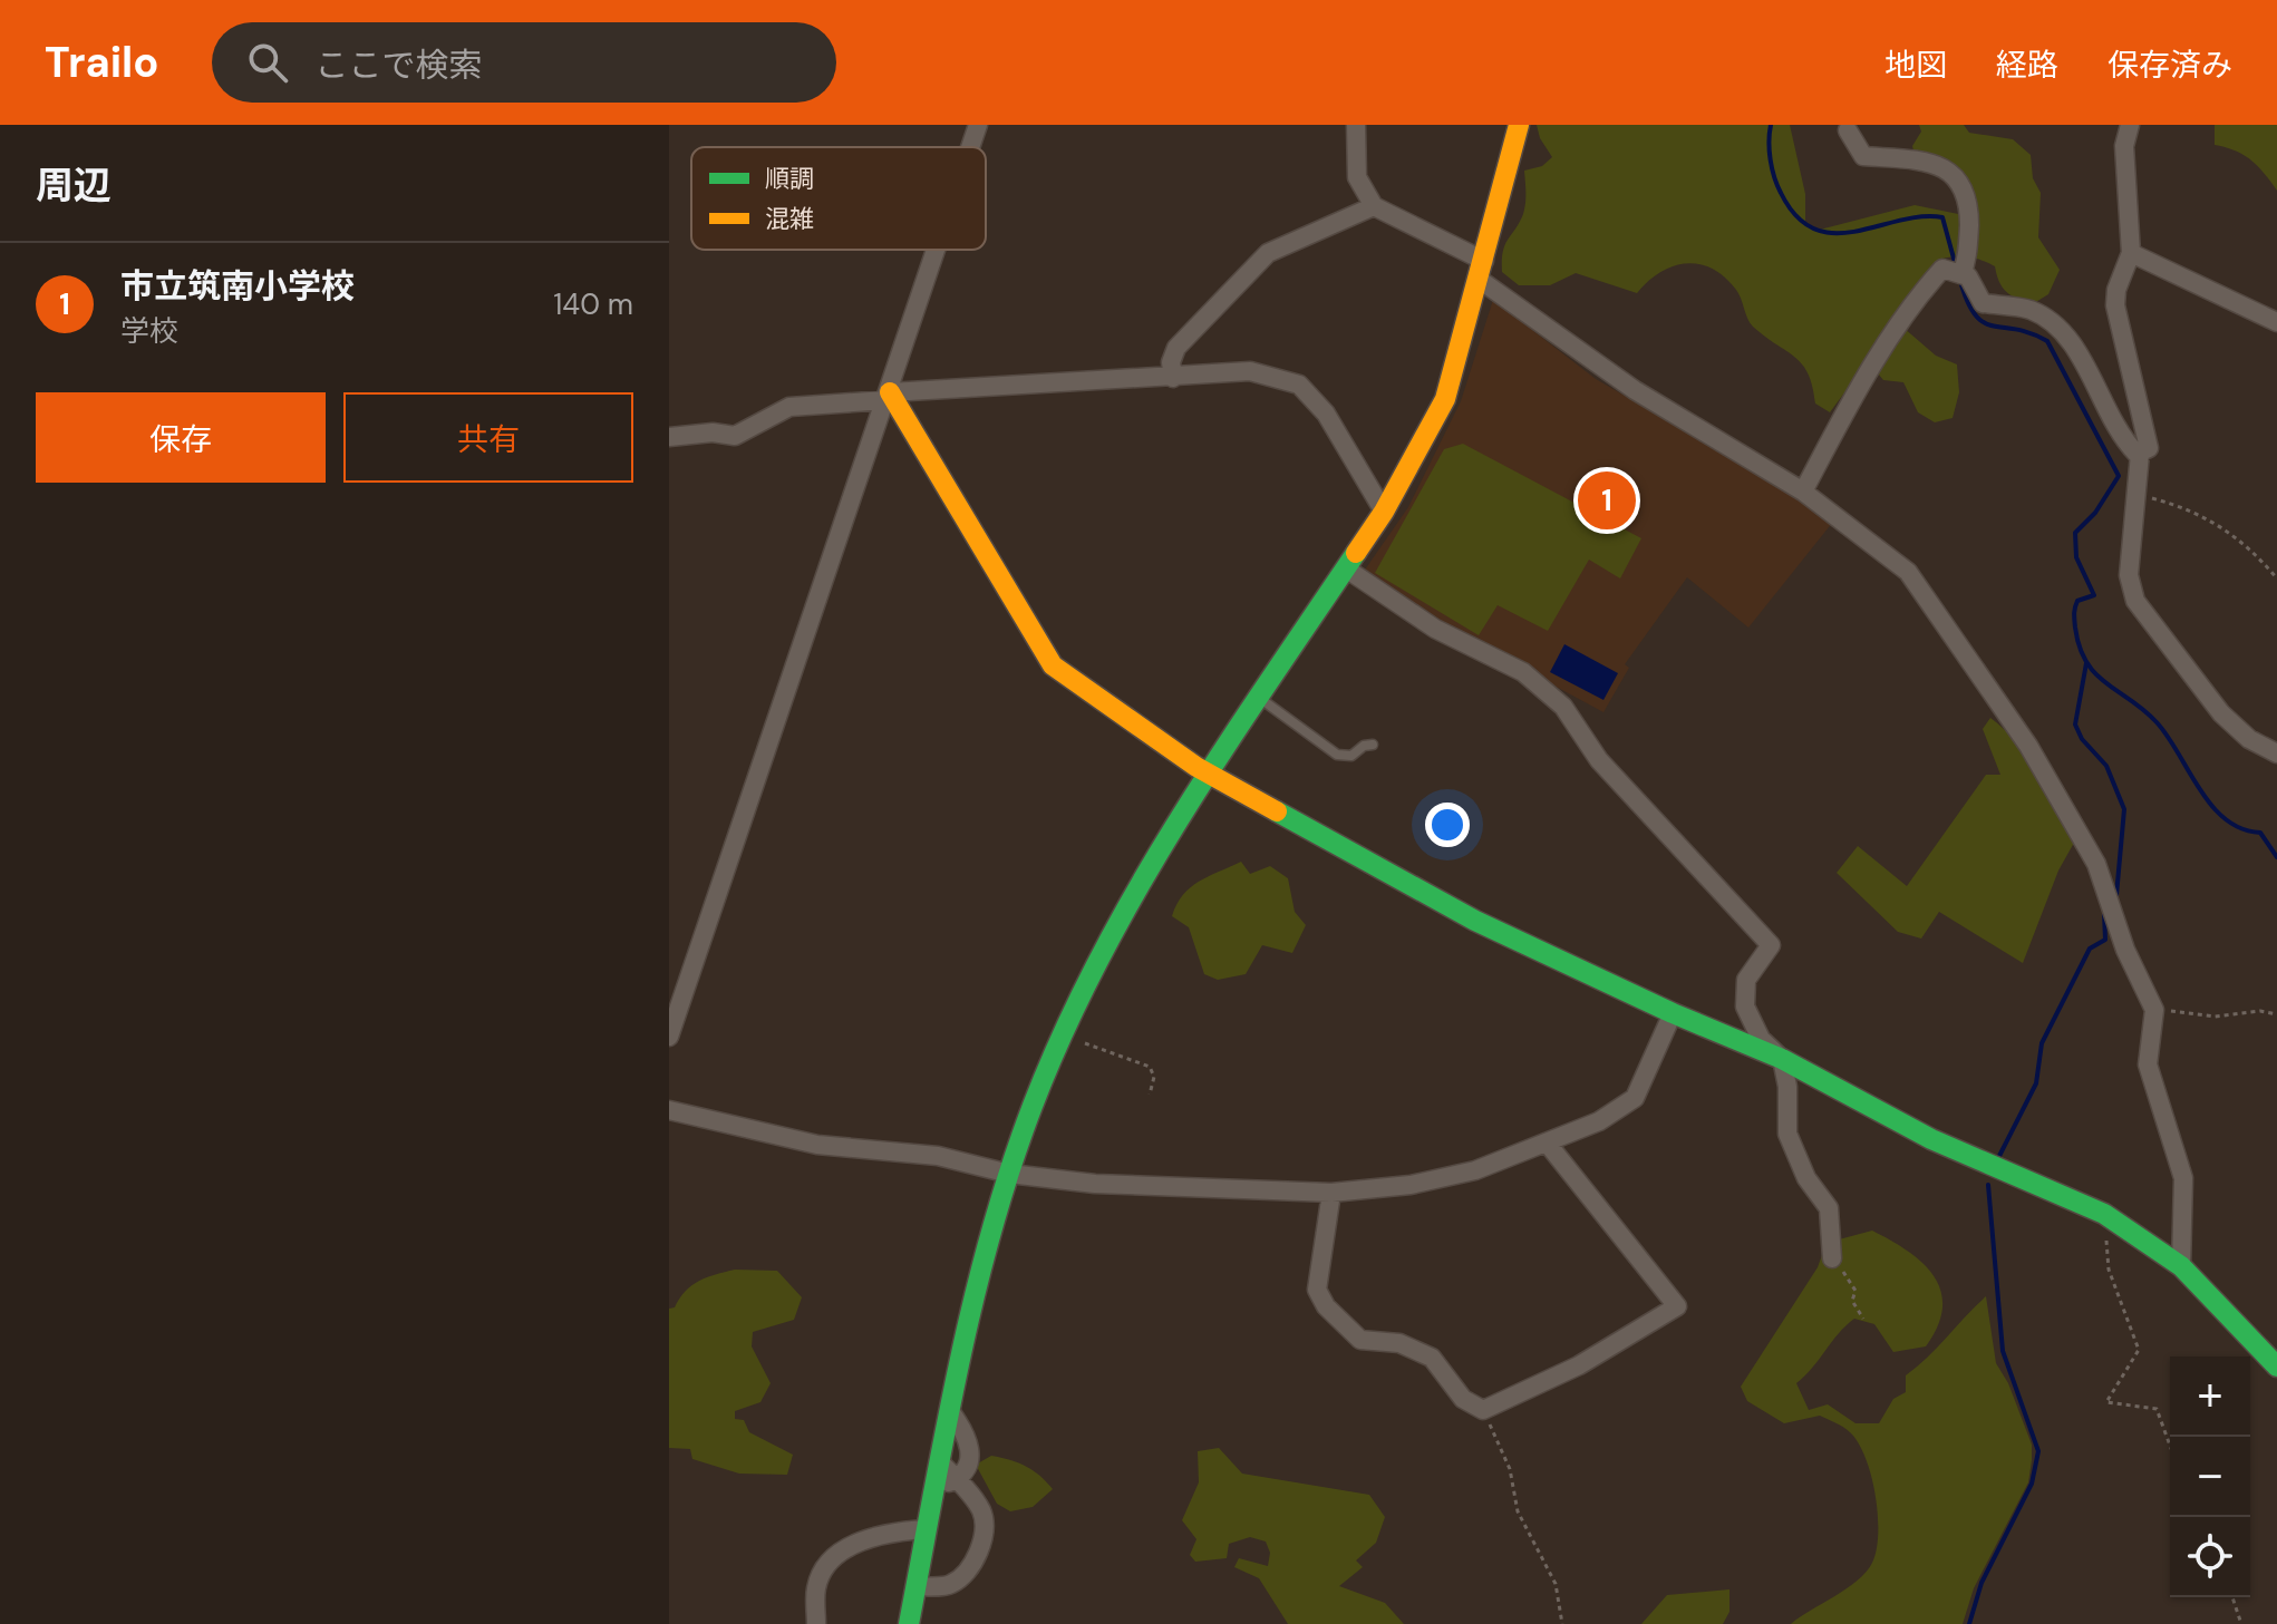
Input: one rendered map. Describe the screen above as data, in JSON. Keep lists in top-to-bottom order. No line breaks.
{"legend":["順調","混雑"],"page":{"header":"Trailo","search":"ここで検索","nav":["地図","経路","保存済み"],"heading":"周辺","list":[{"mark":"1","name":"市立筑南小学校","note":"学校","value":"140 m"}],"buttons":["保存","共有"],"pins":"1","map_buttons":["+","−"]}}
